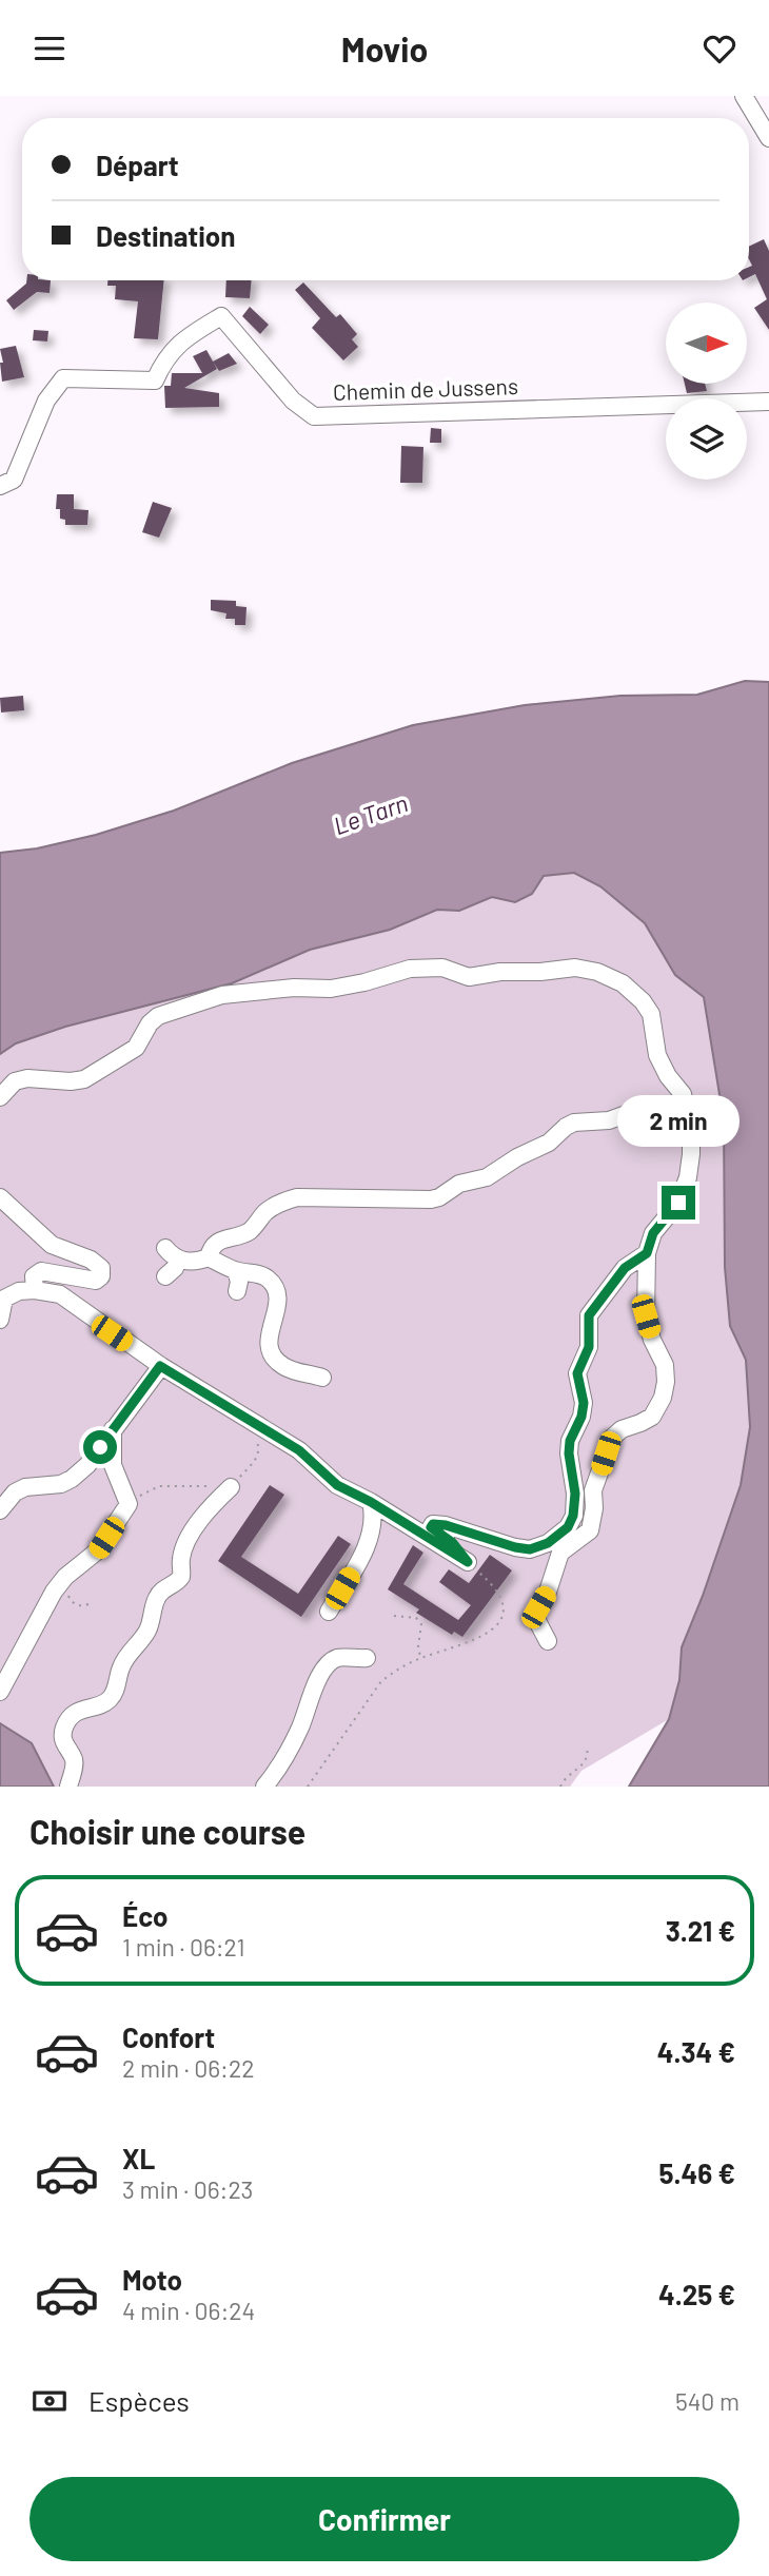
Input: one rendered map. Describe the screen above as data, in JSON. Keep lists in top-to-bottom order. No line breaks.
{"streets":{"street":["Chemin de Jussens"]},"water":["Le Tarn"],"north":"right","page":{"header":"Movio","banner":["Départ","Destination"],"bubble":"2 min","heading":"Choisir une course","list":[{"name":"Éco","note":"1 min · 06:21","value":"3.21 €"},{"name":"Confort","note":"2 min · 06:22","value":"4.34 €"},{"name":"XL","note":"3 min · 06:23","value":"5.46 €"},{"name":"Moto","note":"4 min · 06:24","value":"4.25 €"}],"pay":["Espèces","540 m"],"buttons":"Confirmer"}}
